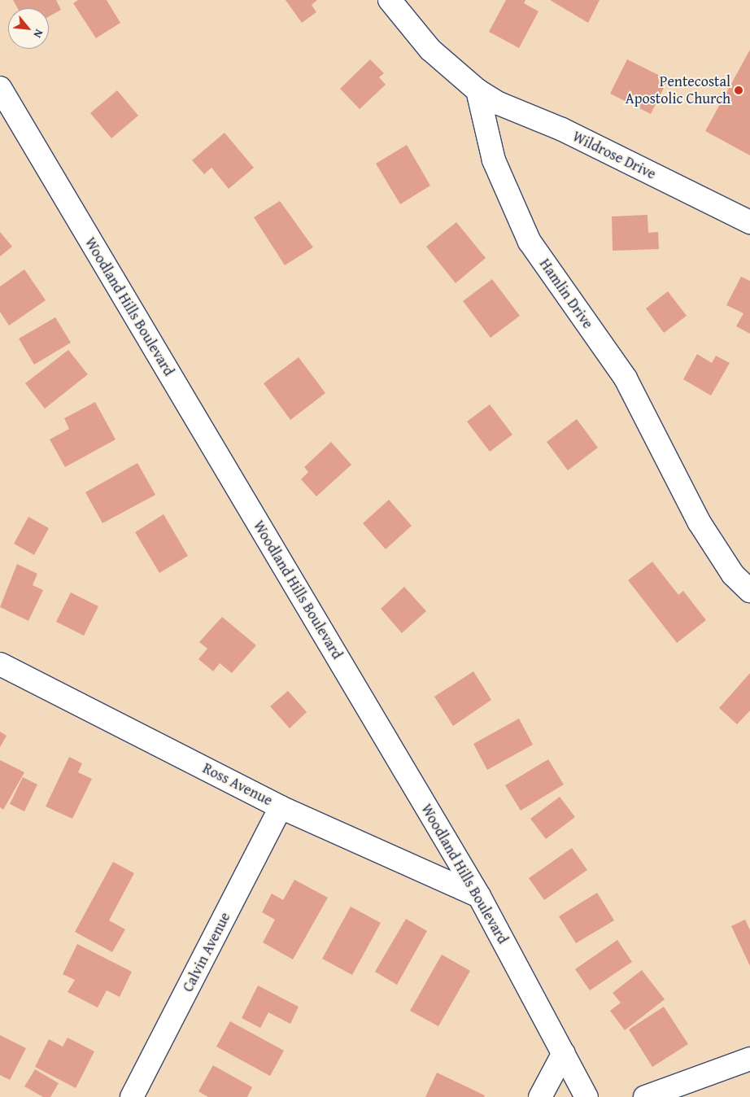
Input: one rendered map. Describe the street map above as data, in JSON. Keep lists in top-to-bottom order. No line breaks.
{"streets":{"street":["Wildrose Drive","Hamlin Drive","Woodland Hills Boulevard","Ross Avenue","Calvin Avenue"]},"crossings":[["Wildrose Drive","Hamlin Drive"],["Woodland Hills Boulevard","Ross Avenue"],["Ross Avenue","Calvin Avenue"]],"places":["Pentecostal Apostolic Church"],"north":"bottom right"}
